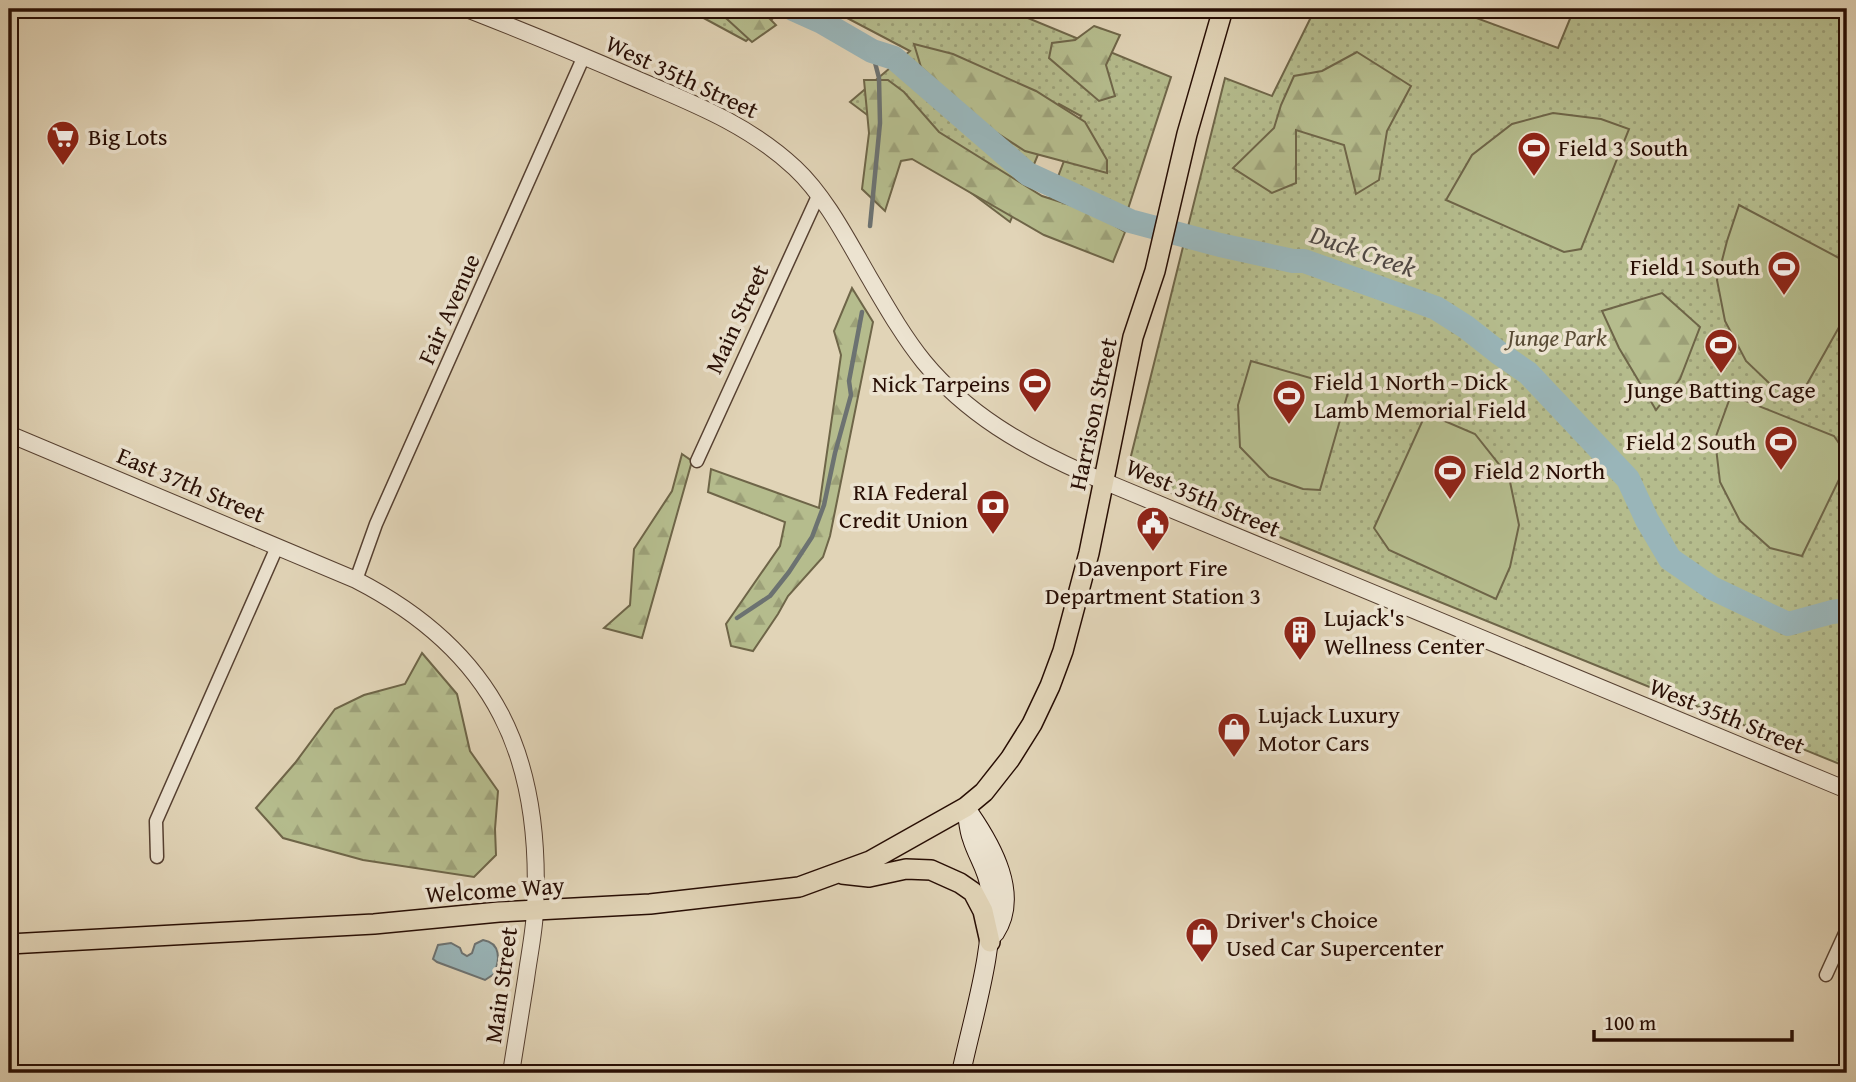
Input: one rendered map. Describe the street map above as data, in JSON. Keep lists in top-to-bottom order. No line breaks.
{"streets":{"highway":["Harrison Street","Welcome Way"],"street":["West 35th Street","Fair Avenue","Main Street","East 37th Street"]},"crossings":[["West 35th Street","Fair Avenue"],["West 35th Street","Main Street"],["West 35th Street","Harrison Street"],["Fair Avenue","East 37th Street"],["Main Street","East 37th Street"],["Main Street","Welcome Way"],["Harrison Street","Welcome Way"]],"water":["Duck Creek"],"parks":["Junge Park"],"places":{"supermarket":["Big Lots"],"sports":["Field 3 South","Field 1 South","Junge Batting Cage","Nick Tarpeins","Field 1 North - Dick Lamb Memorial Field","Field 2 South","Field 2 North"],"bank":["RIA Federal Credit Union"],"public building":["Davenport Fire Department Station 3"],"building":["Lujack's Wellness Center"],"shop":["Lujack Luxury Motor Cars","Driver's Choice Used Car Supercenter"]},"scale_bar":"100 m"}
